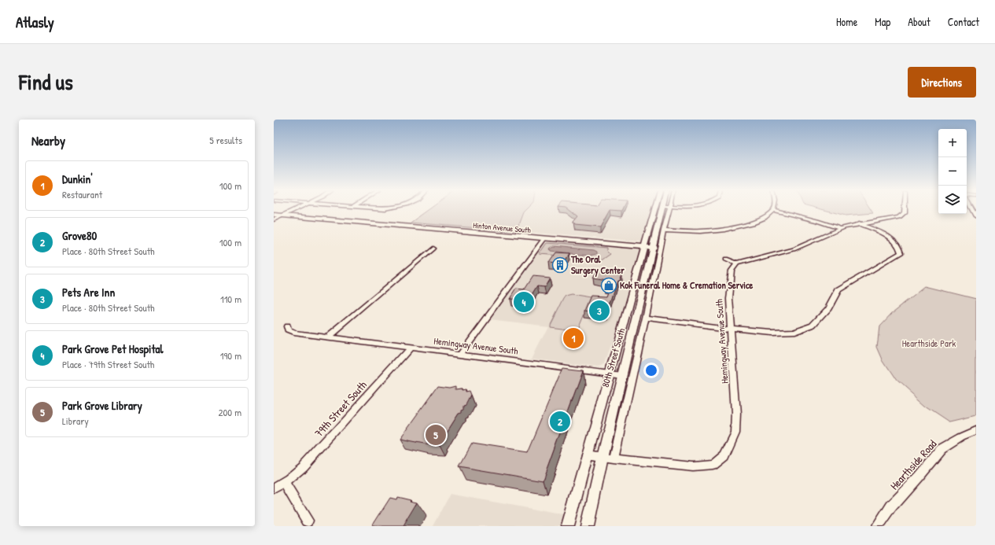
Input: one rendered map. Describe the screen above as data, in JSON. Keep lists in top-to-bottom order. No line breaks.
{"streets":{"main road":["Hinton Avenue South","80th Street South"],"street":["Hemingway Avenue South","79th Street South","Hearthside Road"]},"crossings":[["Hinton Avenue South","80th Street South"],["Hemingway Avenue South","80th Street South"],["Hemingway Avenue South","79th Street South"]],"parks":["Hearthside Park"],"places":{"building":["The Oral Surgery Center"],"shop":["Kok Funeral Home & Cremation Service"]},"page":{"header":"Atlasly","nav":["Home","Map","About","Contact"],"title":"Find us","buttons":"Directions","heading":["Nearby","5 results"],"map_buttons":["+","−"],"list":[{"mark":"1","name":"Dunkin'","note":"Restaurant","value":"100 m"},{"mark":"2","name":"Grove80","note":"Place · 80th Street South","value":"100 m"},{"mark":"3","name":"Pets Are Inn","note":"Place · 80th Street South","value":"110 m"},{"mark":"4","name":"Park Grove Pet Hospital","note":"Place · 79th Street South","value":"190 m"},{"mark":"5","name":"Park Grove Library","note":"Library","value":"200 m"}],"pins":["4","3","1","2","5"]}}
